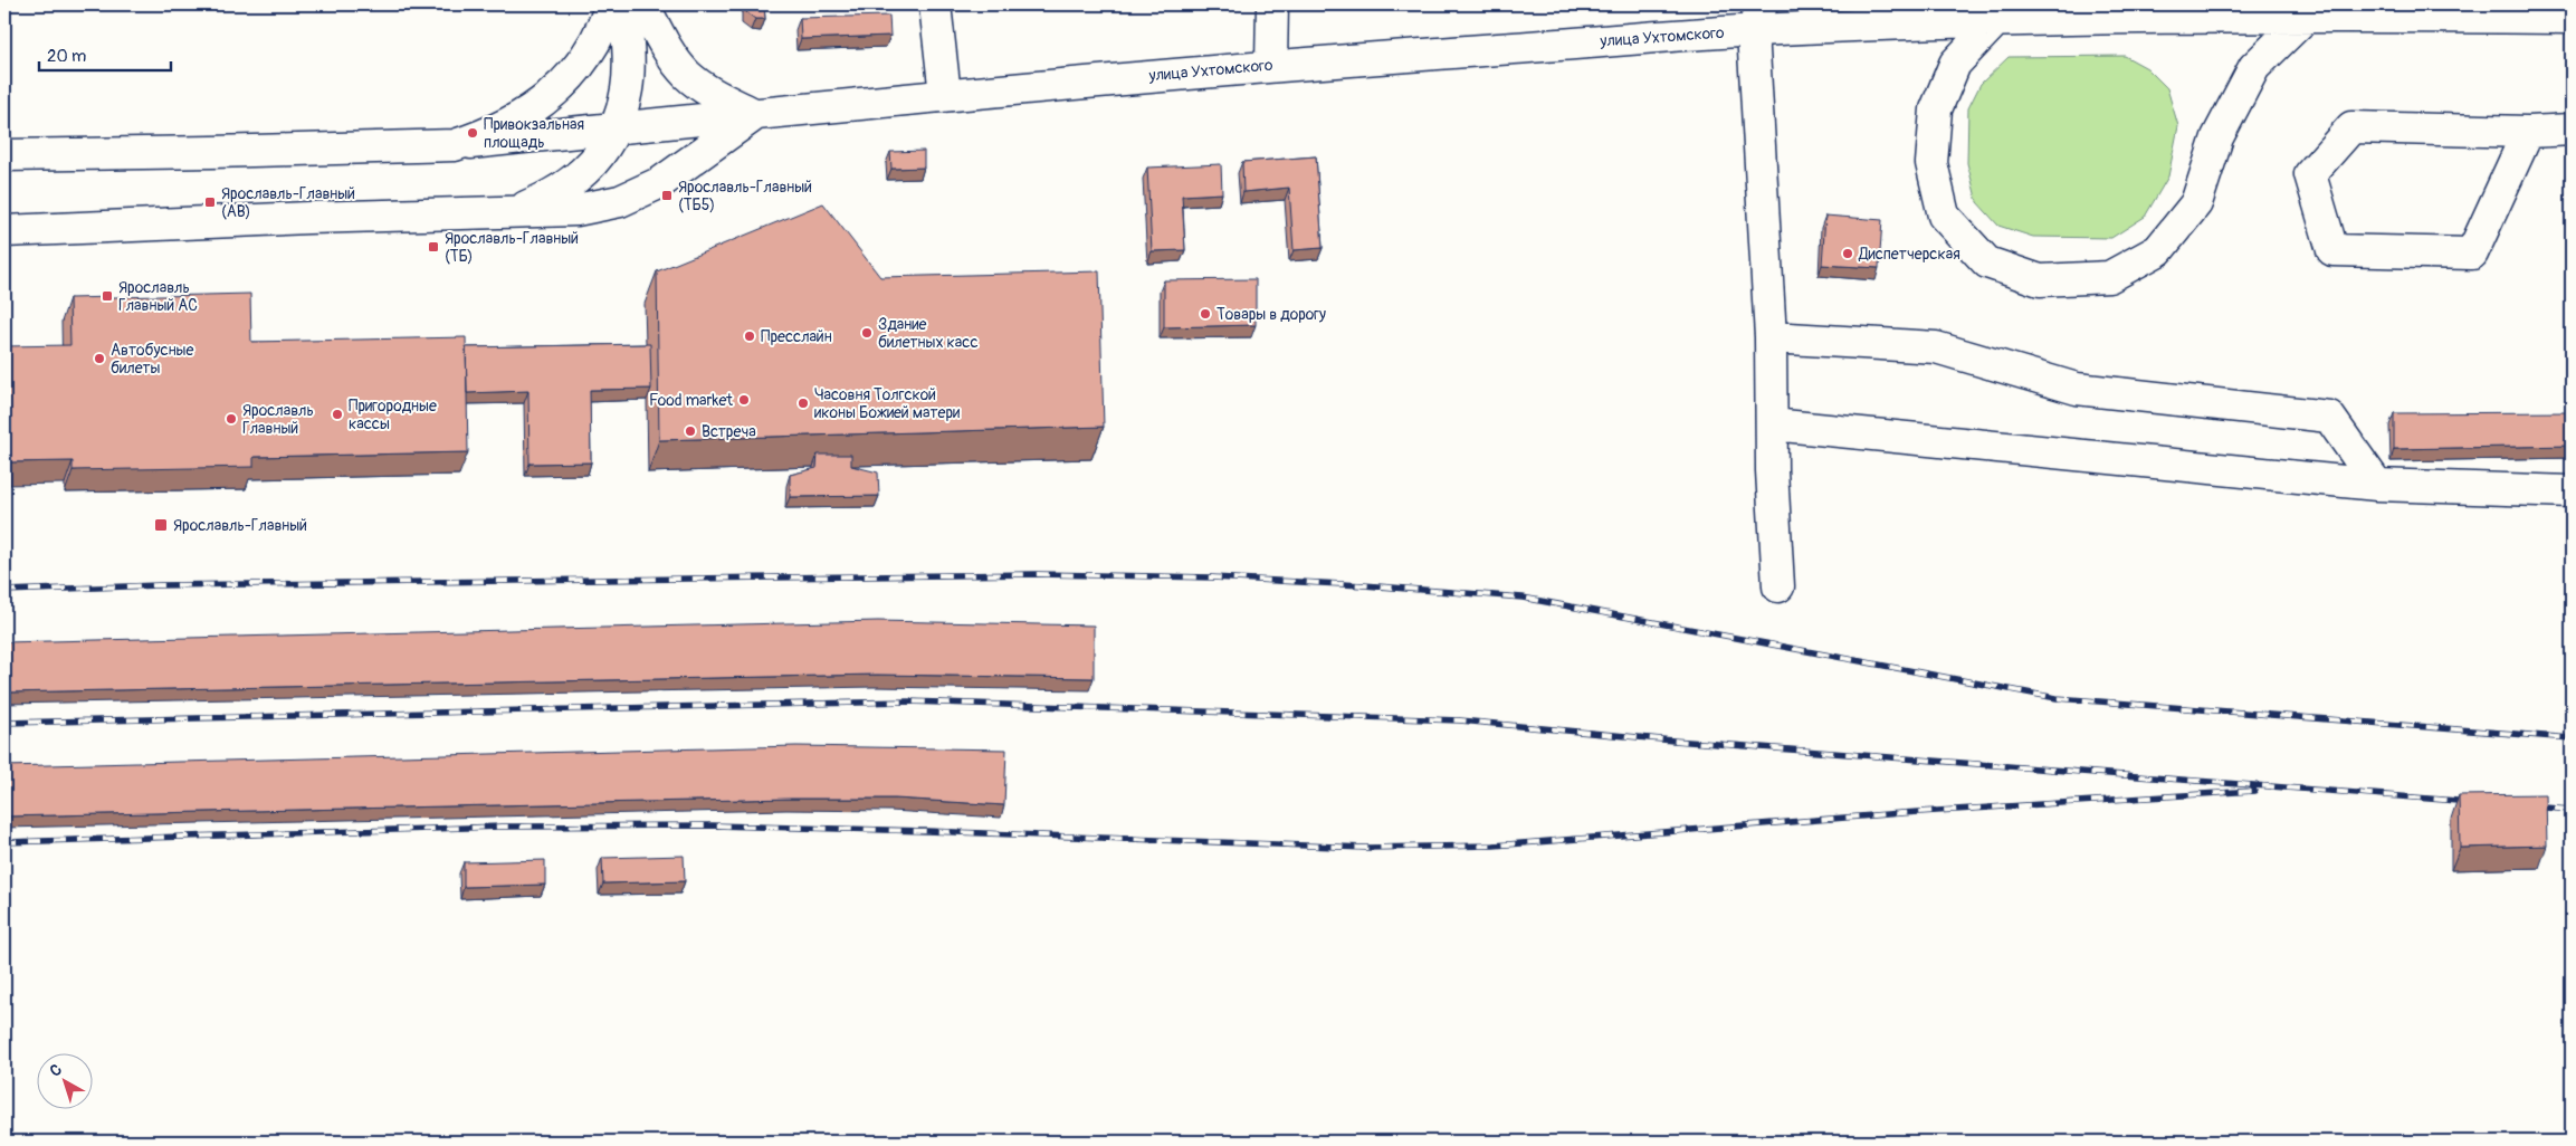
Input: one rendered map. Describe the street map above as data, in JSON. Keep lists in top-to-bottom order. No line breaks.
{"streets":{"street":["улица Ухтомского"]},"places":{"other":["Привокзальная площадь","Диспетчерская","Товары в дорогу","Здание билетных касс","Пресслайн","Автобусные билеты","Food market","Часовня Толгской иконы Божией матери","Пригородные кассы","Ярославль Главный","Встреча"],"transit":["Ярославль-Главный (ТБ5)","Ярославль-Главный (АВ)","Ярославль-Главный (ТБ)","Ярославль Главный АС","Ярославль-Главный"]},"scale_bar":"20 m","north":"top left"}
